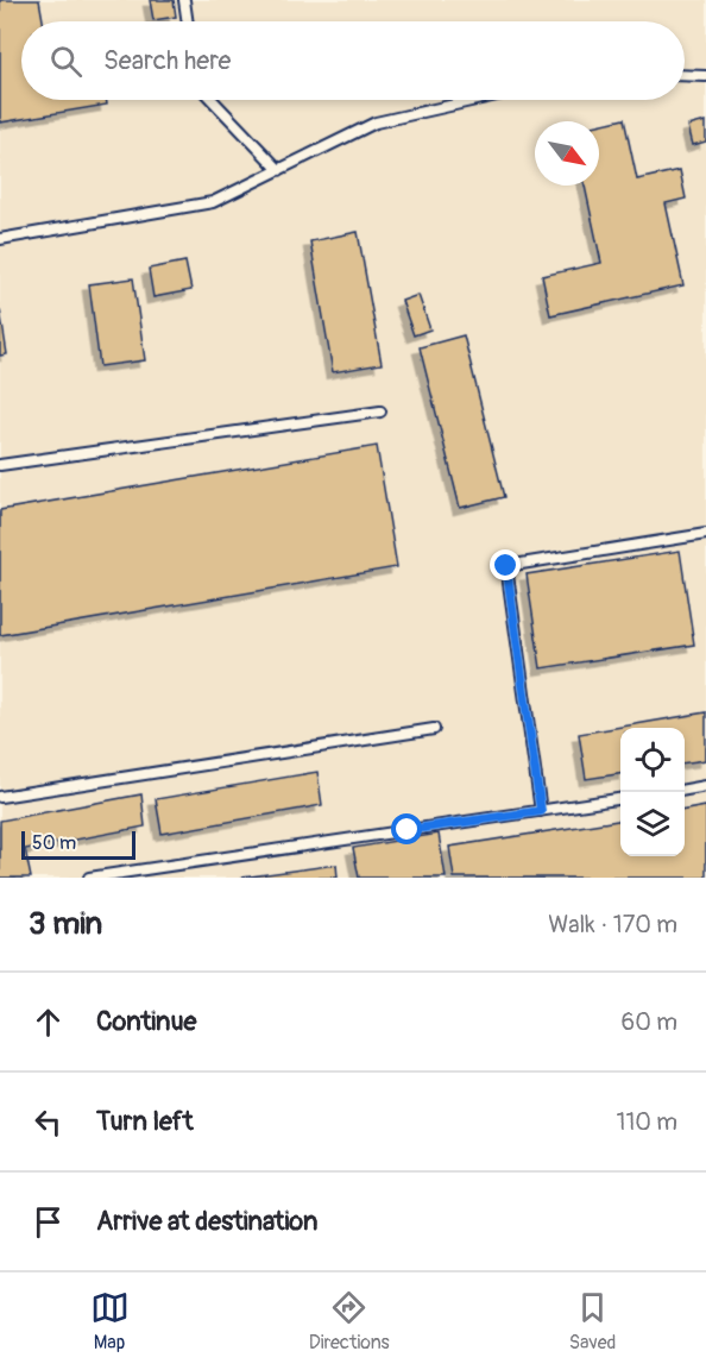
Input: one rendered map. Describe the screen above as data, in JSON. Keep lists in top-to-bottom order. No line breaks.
{"scale_bar":"50 m","north":"bottom right","page":{"search":"Search here","scale":"50 m","heading":["3 min","Walk · 170 m"],"list":[["Continue","60 m"],["Turn left","110 m"],"Arrive at destination"],"nav":["Map","Directions","Saved"]}}
